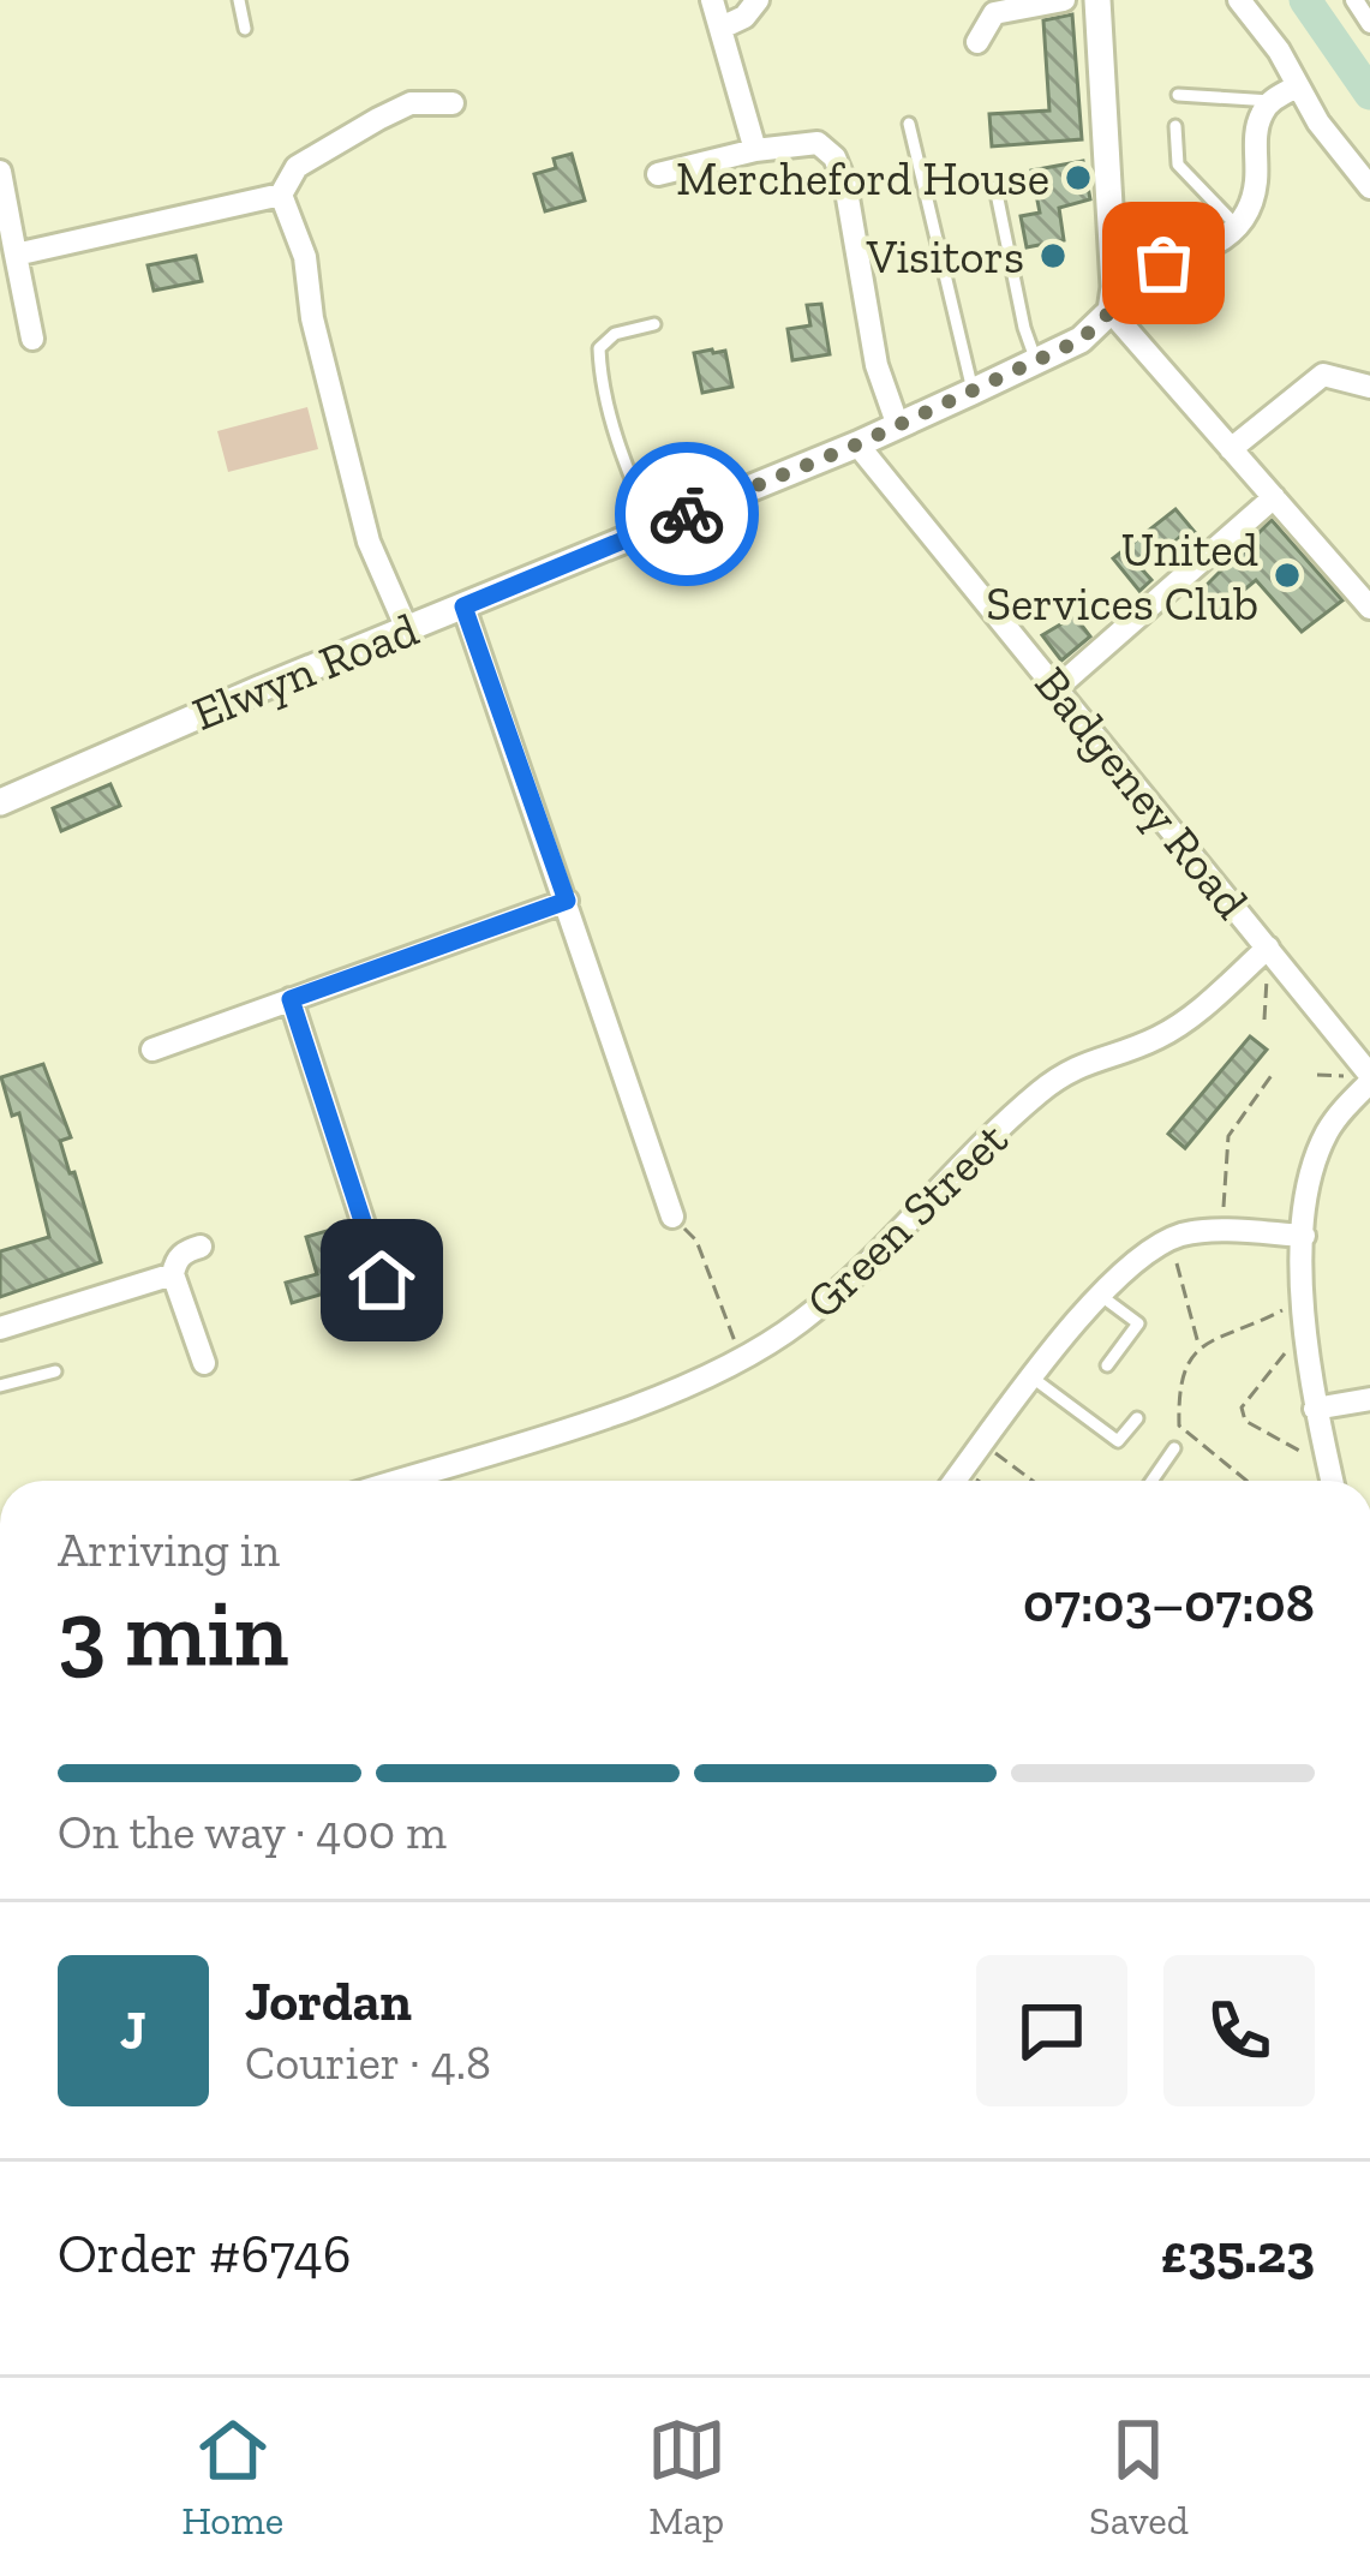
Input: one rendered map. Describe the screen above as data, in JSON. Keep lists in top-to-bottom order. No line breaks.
{"streets":{"street":["Elwyn Road","Badgeney Road","Green Street"]},"crossings":[["Elwyn Road","Badgeney Road"],["Badgeney Road","Green Street"]],"places":["Mercheford House","Visitors","United Services Club"],"page":{"heading":["3 min","Arriving in","07:03–07:08"],"panel":["Jordan","Courier · 4.8","Order #6746","£35.23"],"bar":"On the way · 400 m","round":"J","tabs":["Home","Map","Saved"]}}
